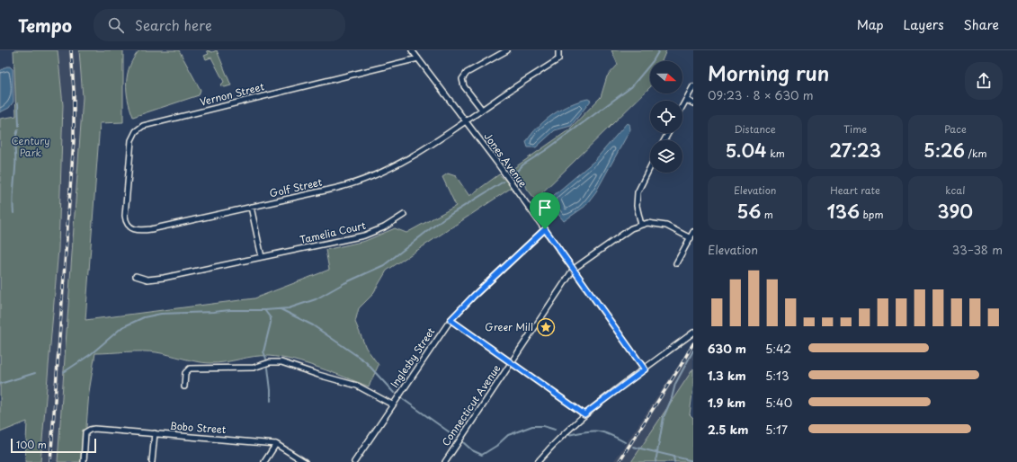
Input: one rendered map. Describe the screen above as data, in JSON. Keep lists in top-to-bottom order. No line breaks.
{"streets":{"street":["Vernon Street","Jones Avenue","Golf Street","Tamelia Court","Inglesby Street","Connecticut Avenue","Bobo Street"]},"crossings":[["Vernon Street","Jones Avenue"],["Vernon Street","Golf Street"],["Jones Avenue","Golf Street"],["Jones Avenue","Inglesby Street"],["Jones Avenue","Connecticut Avenue"]],"parks":["Century Park"],"places":{"place":["Greer Mill"]},"scale_bar":"100 m","north":"right","page":{"header":"Tempo","search":"Search here","nav":["Map","Layers","Share"],"heading":["Morning run","09:23 · 8 × 630 m"],"stats":[["Distance","5.04 km"],["Time","27:23"],["Pace","5:26 /km"],["Elevation","56 m"],["Heart rate","136 bpm"],["kcal","390"]],"chart":["Elevation","33–38 m"],"list":[{"name":"630 m","note":"5:42"},{"name":"1.3 km","note":"5:13"},{"name":"1.9 km","note":"5:40"},{"name":"2.5 km","note":"5:17"}],"scale":"100 m"}}
